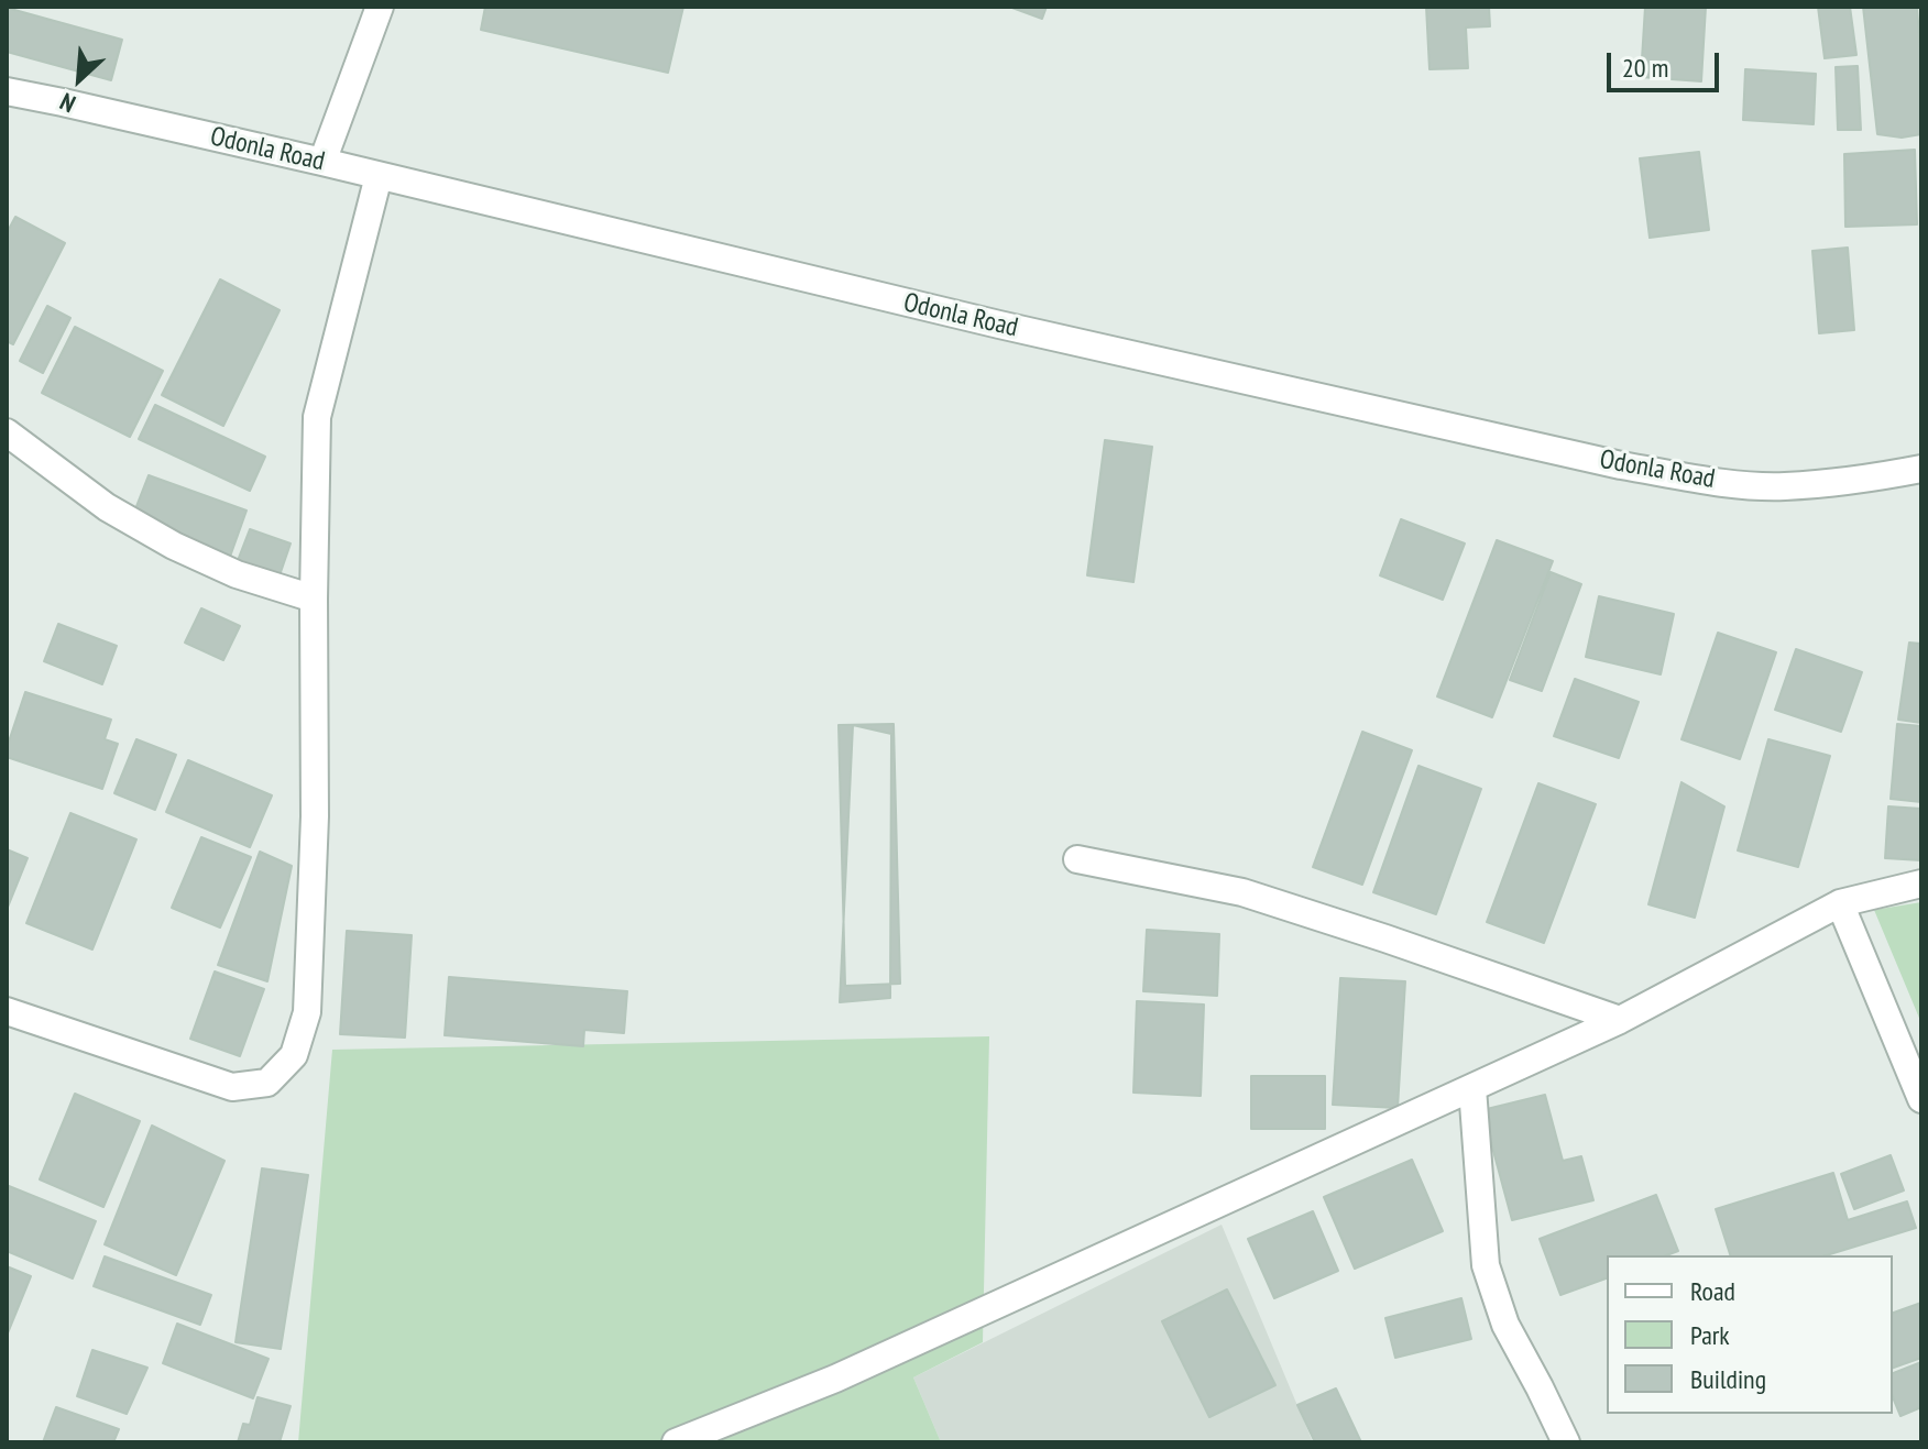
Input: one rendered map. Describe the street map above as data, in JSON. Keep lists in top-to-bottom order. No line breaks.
{"streets":{"street":["Odonla Road"]},"legend":["Road","Park","Building"],"scale_bar":"20 m","north":"bottom left"}
